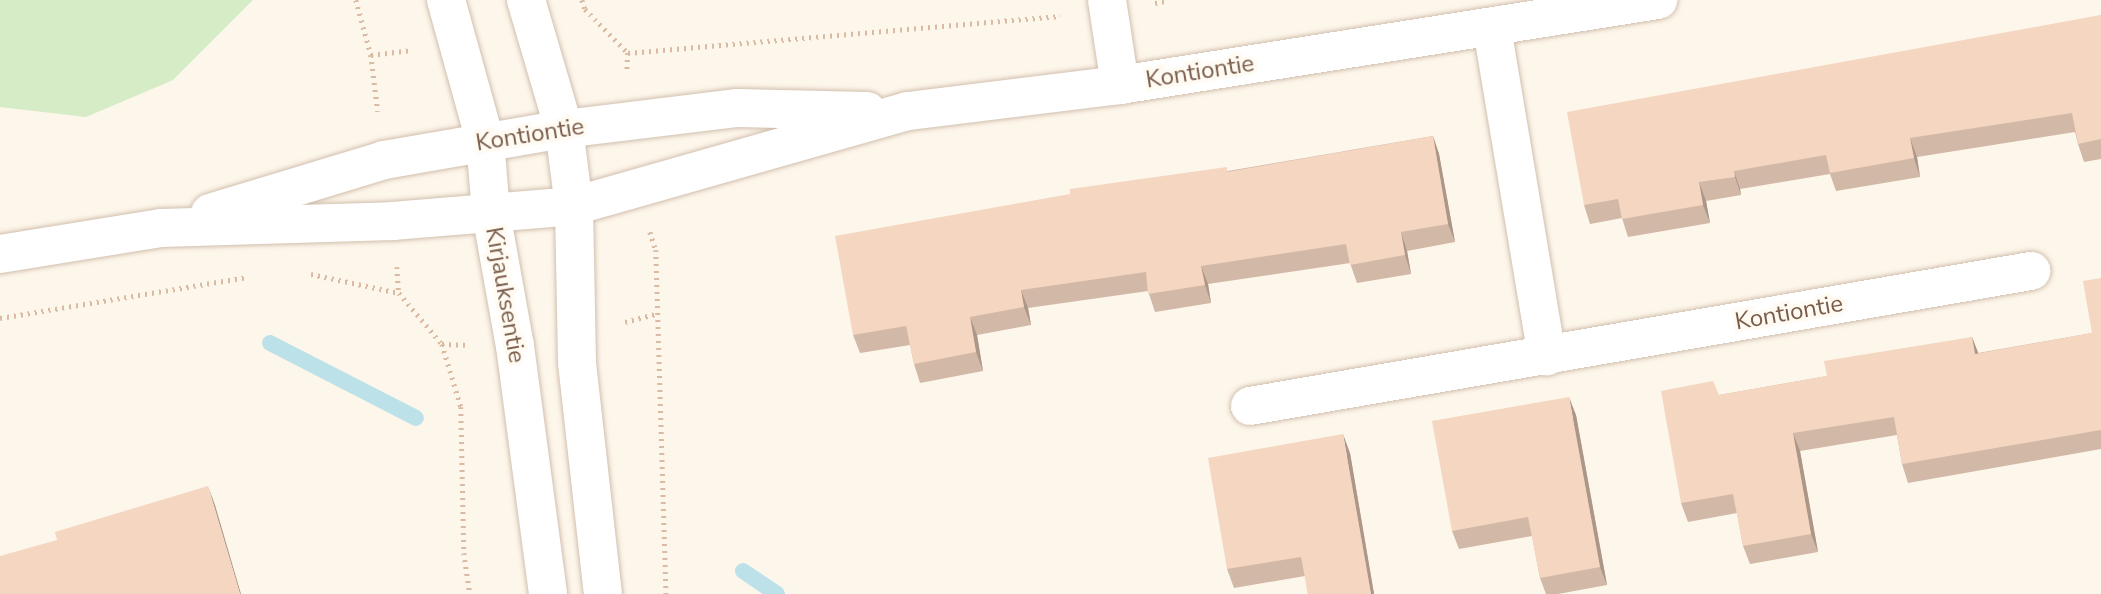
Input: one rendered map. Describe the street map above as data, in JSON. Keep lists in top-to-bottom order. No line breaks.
{"streets":{"street":["Kontiontie","Kirjauksentie"]},"crossings":[["Kontiontie","Kirjauksentie"]]}
